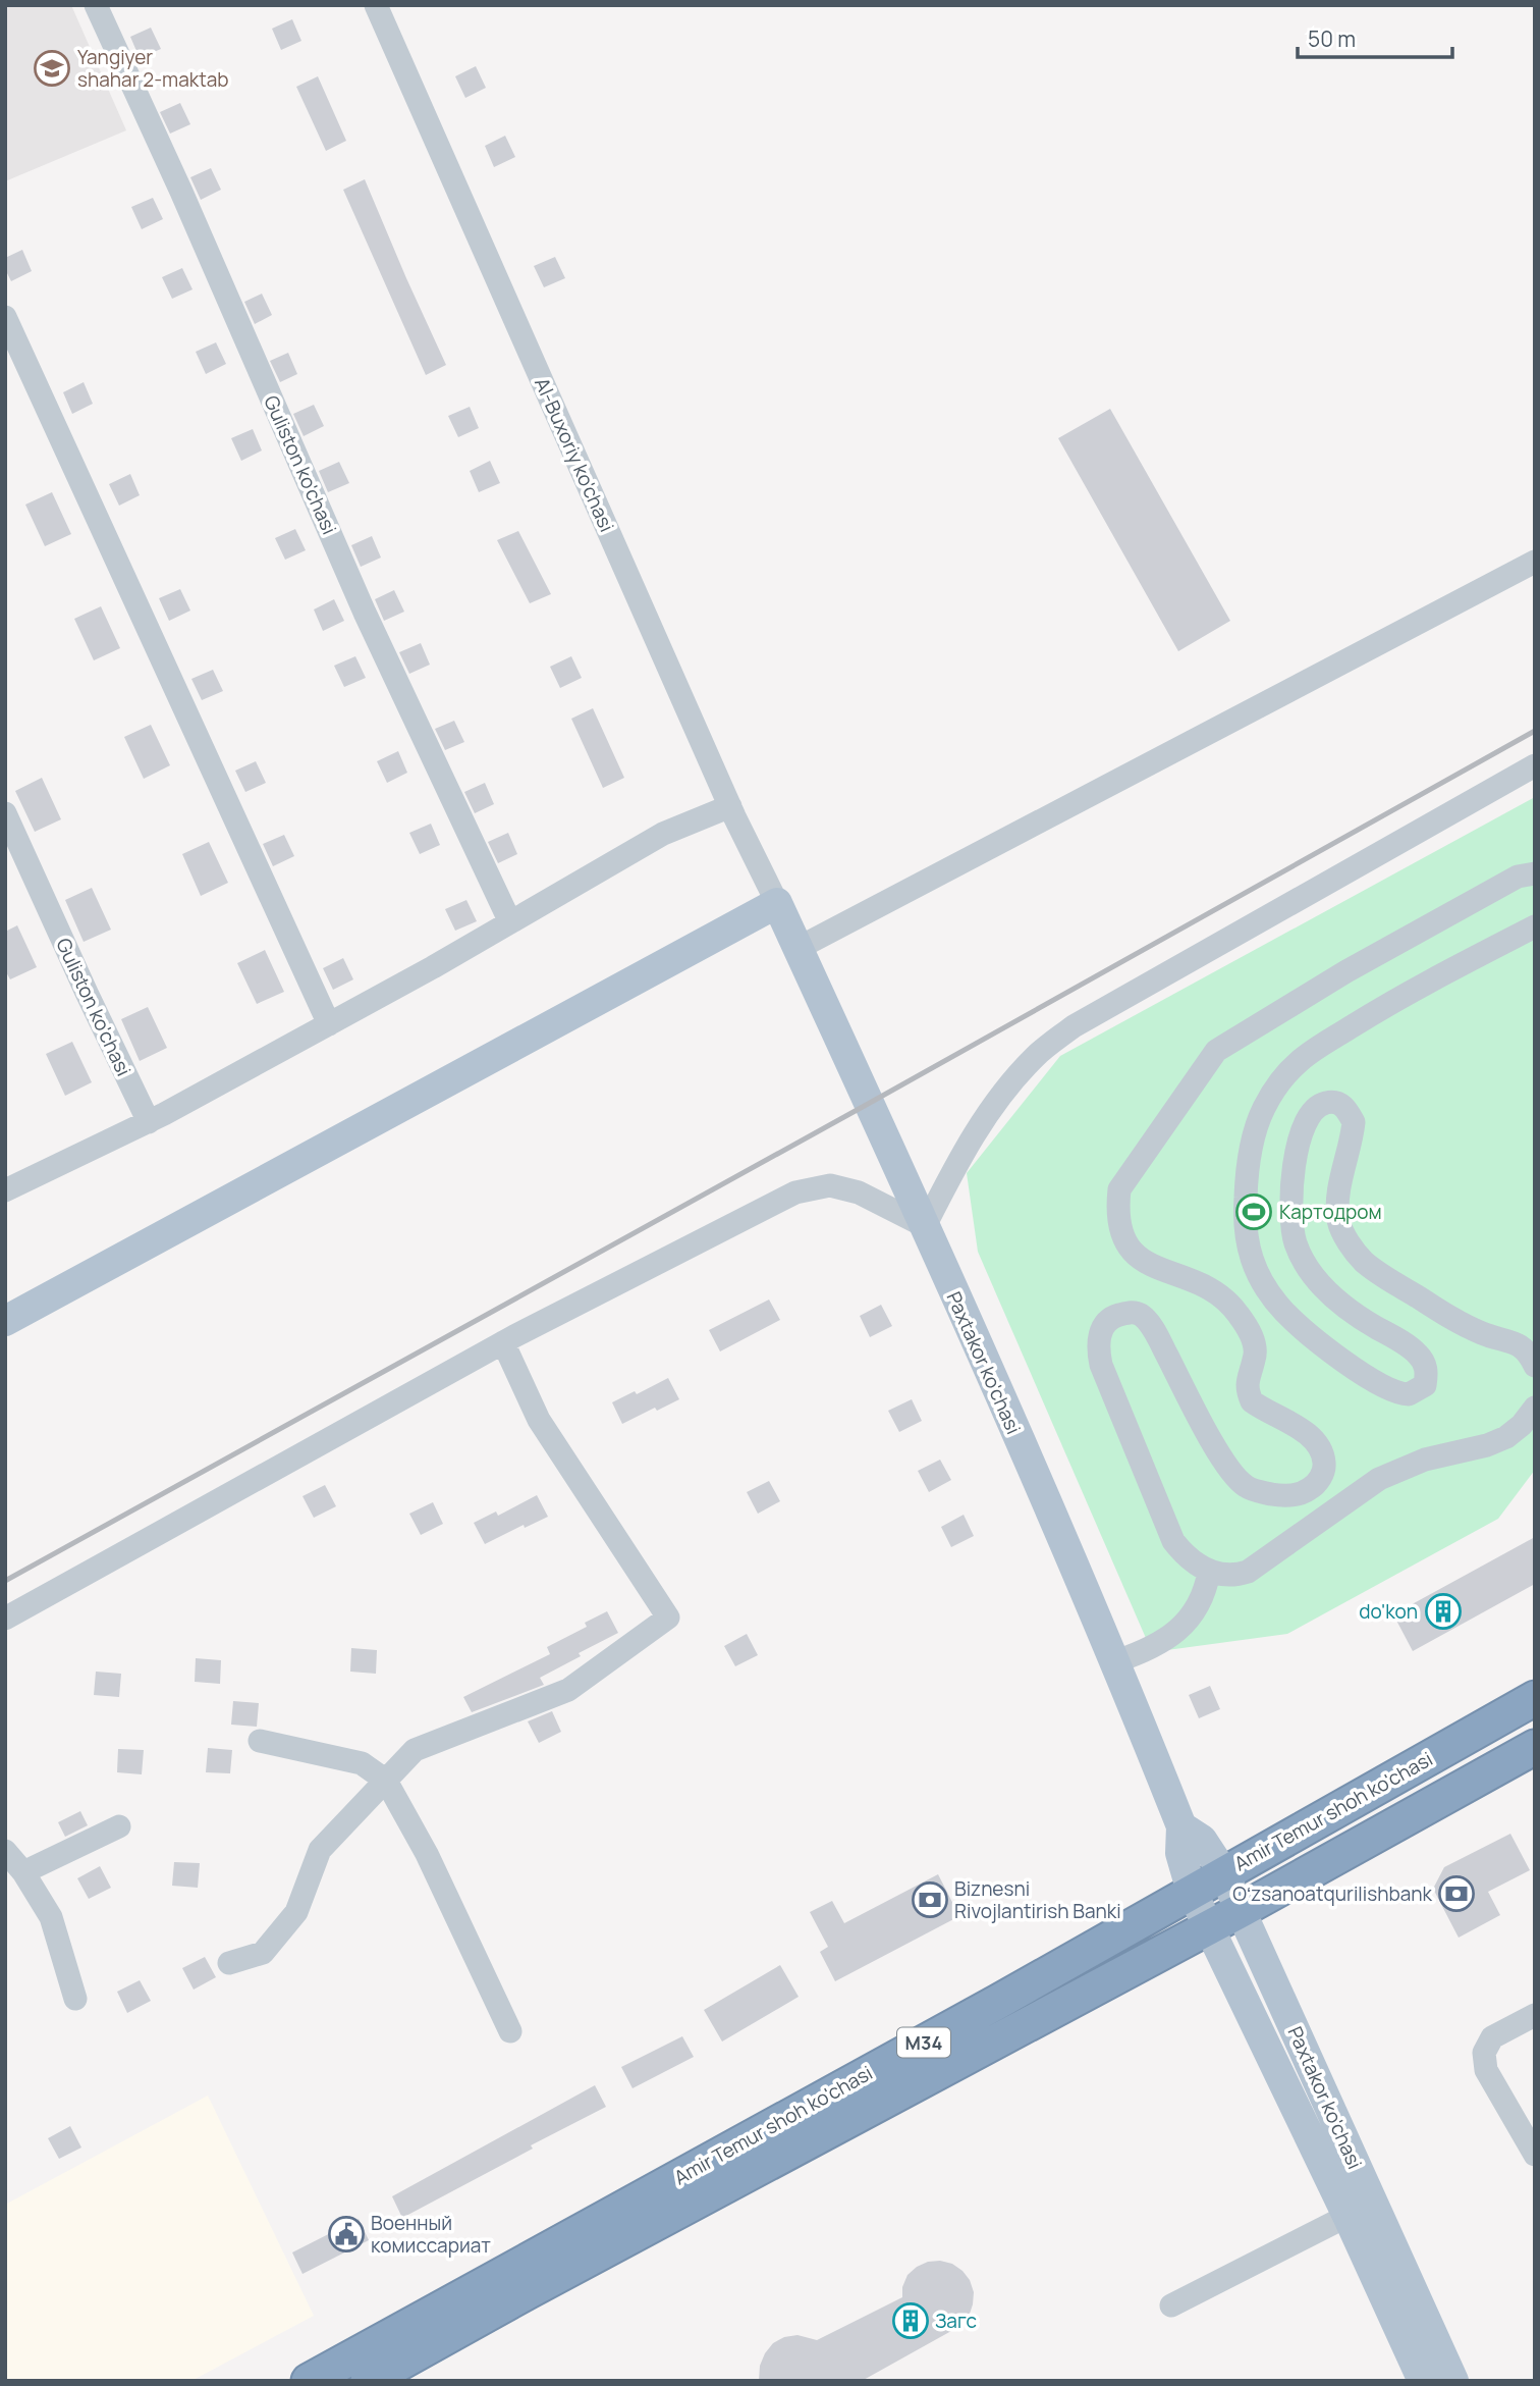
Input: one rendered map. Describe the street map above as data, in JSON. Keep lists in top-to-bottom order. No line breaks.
{"streets":{"highway":["Amir Temur shoh ko'chasi","M34"],"main road":["Paxtakor ko'chasi"],"street":["Al-Buxoriy ko'chasi","Guliston ko'chasi"]},"crossings":[["Al-Buxoriy ko'chasi","Paxtakor ko'chasi"],["Paxtakor ko'chasi","Amir Temur shoh ko'chasi"]],"places":{"school or university":["Yangiyer shahar 2-maktab"],"sports":["Картодром"],"building":["do'kon","Загс"],"bank":["Oʻzsanoatqurilishbank","Biznesni Rivojlantirish Banki"],"public building":["Военный комиссариат"]},"scale_bar":"50 m"}
